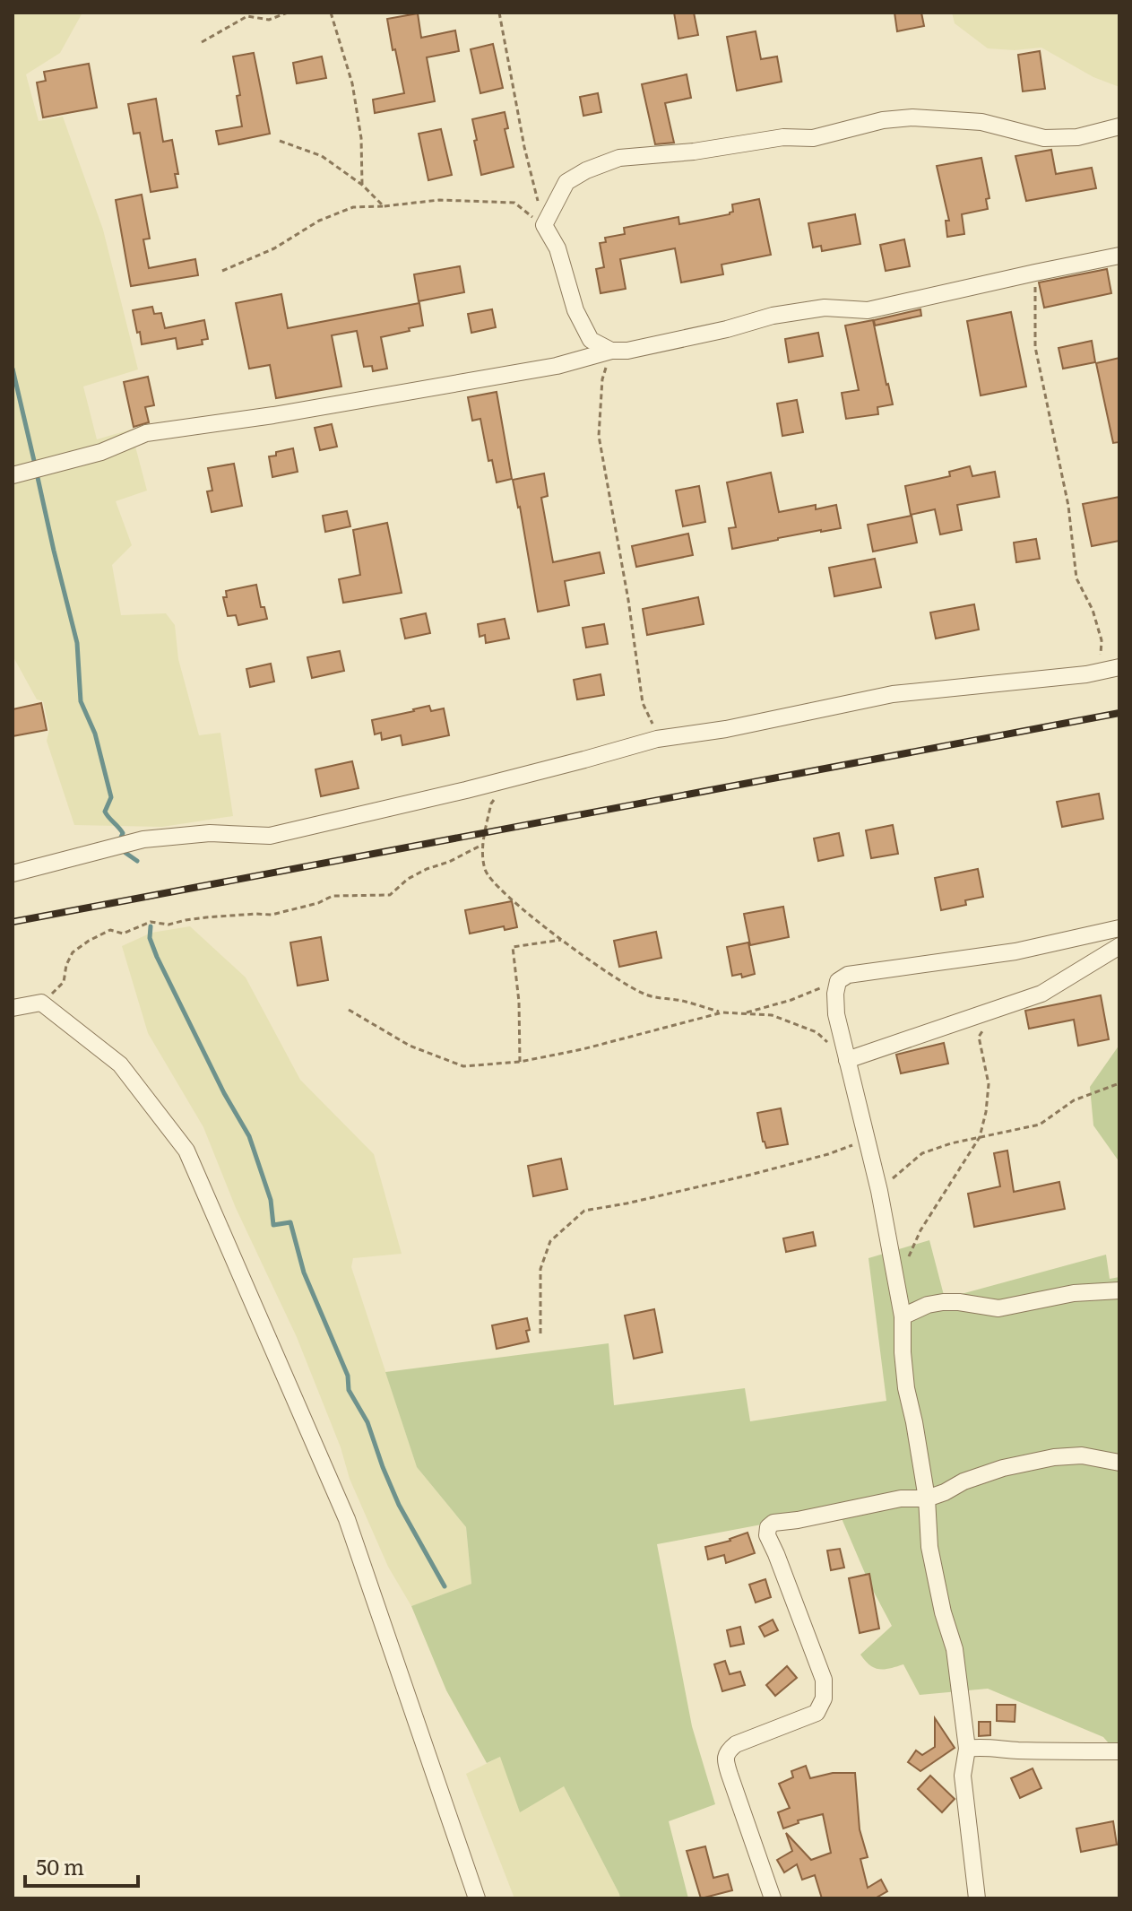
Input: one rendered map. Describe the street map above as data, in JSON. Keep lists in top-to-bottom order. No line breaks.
{"scale_bar":"50 m"}
